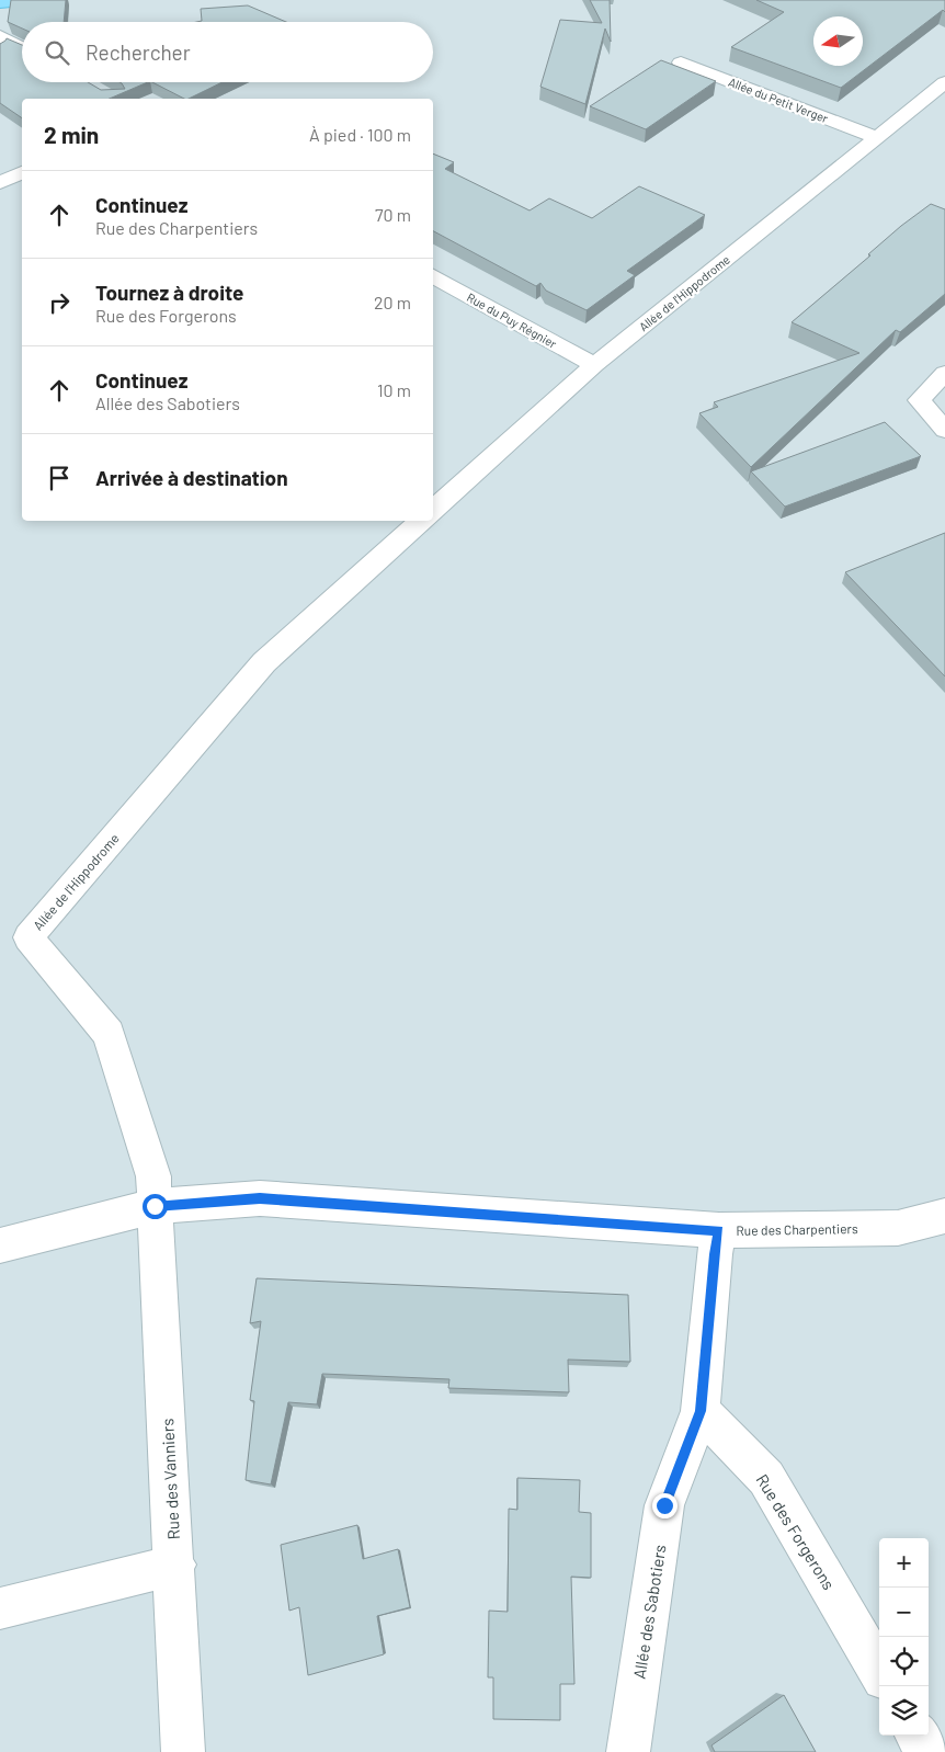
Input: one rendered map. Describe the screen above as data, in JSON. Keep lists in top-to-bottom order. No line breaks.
{"streets":{"street":["Allée du Petit Verger","Allée de l'Hippodrome","Rue du Puy Régnier","Rue des Charpentiers","Rue des Vanniers","Rue des Forgerons","Allée des Sabotiers"]},"crossings":[["Allée du Petit Verger","Allée de l'Hippodrome"],["Allée de l'Hippodrome","Rue du Puy Régnier"],["Allée de l'Hippodrome","Rue des Charpentiers"],["Allée de l'Hippodrome","Rue des Vanniers"],["Rue des Charpentiers","Rue des Vanniers"],["Rue des Forgerons","Allée des Sabotiers"]],"north":"left","page":{"search":"Rechercher","heading":["2 min","À pied · 100 m"],"list":[["Continuez","Rue des Charpentiers","70 m"],["Tournez à droite","Rue des Forgerons","20 m"],["Continuez","Allée des Sabotiers","10 m"],"Arrivée à destination"],"map_buttons":["+","−"]}}
